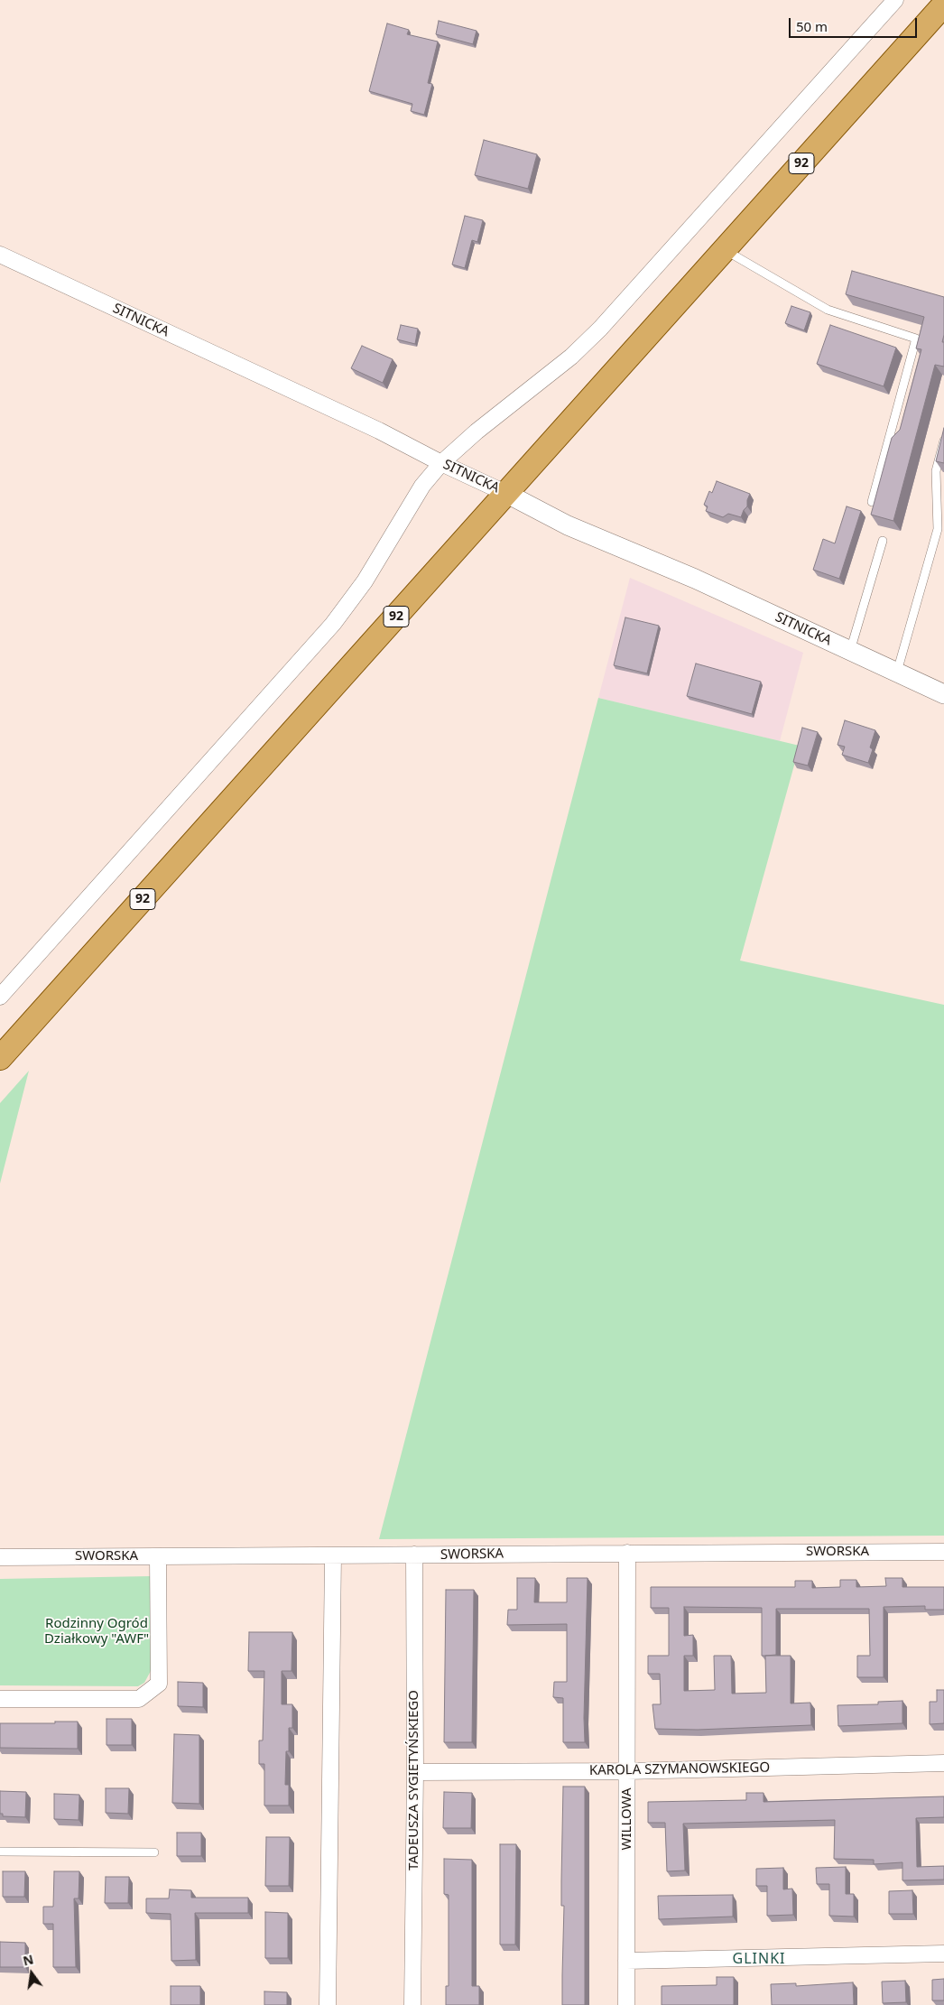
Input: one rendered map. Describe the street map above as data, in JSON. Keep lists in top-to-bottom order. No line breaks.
{"streets":{"main road":["92"],"street":["SITNICKA","SWORSKA","KAROLA SZYMANOWSKIEGO","TADEUSZA SYGIETYŃSKIEGO","WILLOWA"]},"crossings":[["92","SITNICKA"],["SWORSKA","TADEUSZA SYGIETYŃSKIEGO"],["SWORSKA","WILLOWA"],["KAROLA SZYMANOWSKIEGO","TADEUSZA SYGIETYŃSKIEGO"],["KAROLA SZYMANOWSKIEGO","WILLOWA"]],"districts":["GLINKI"],"parks":["Rodzinny Ogród Działkowy \"AWF\""],"scale_bar":"50 m","north":"top"}
